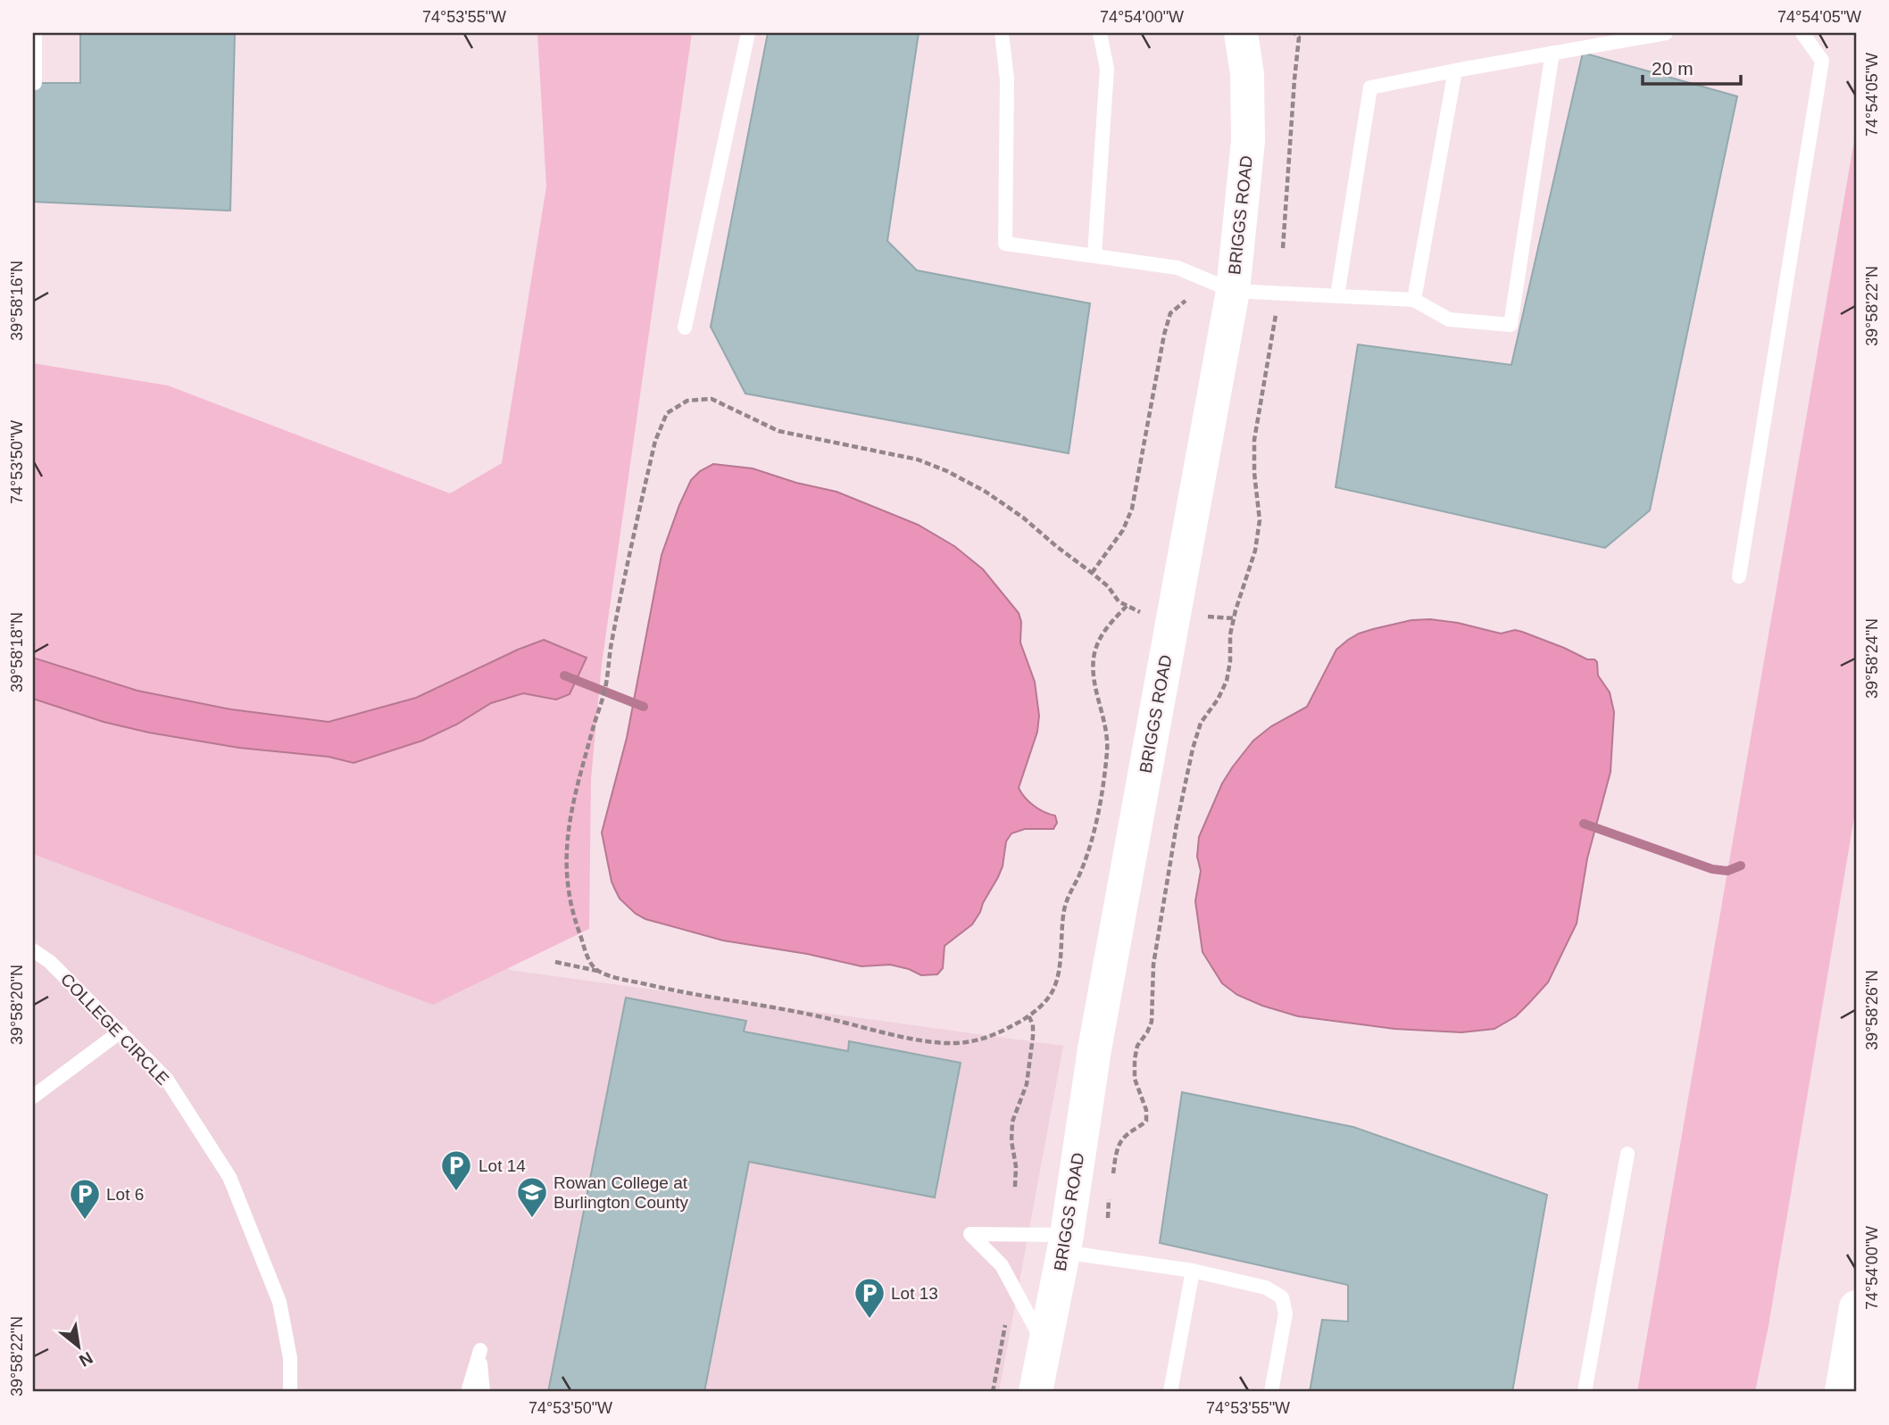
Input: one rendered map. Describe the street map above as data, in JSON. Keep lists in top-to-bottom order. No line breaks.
{"streets":{"main road":["BRIGGS ROAD"],"lane":["COLLEGE CIRCLE"]},"places":{"parking":["Lot 14","Lot 6","Lot 13"],"school or university":["Rowan College at Burlington County"]},"scale_bar":"20 m","north":"bottom right","coordinates":["74°53'55\"W","74°54'00\"W","74°54'05\"W","39°58'16\"N","39°58'22\"N","74°53'50\"W","39°58'18\"N","39°58'24\"N","39°58'20\"N","39°58'26\"N"]}
